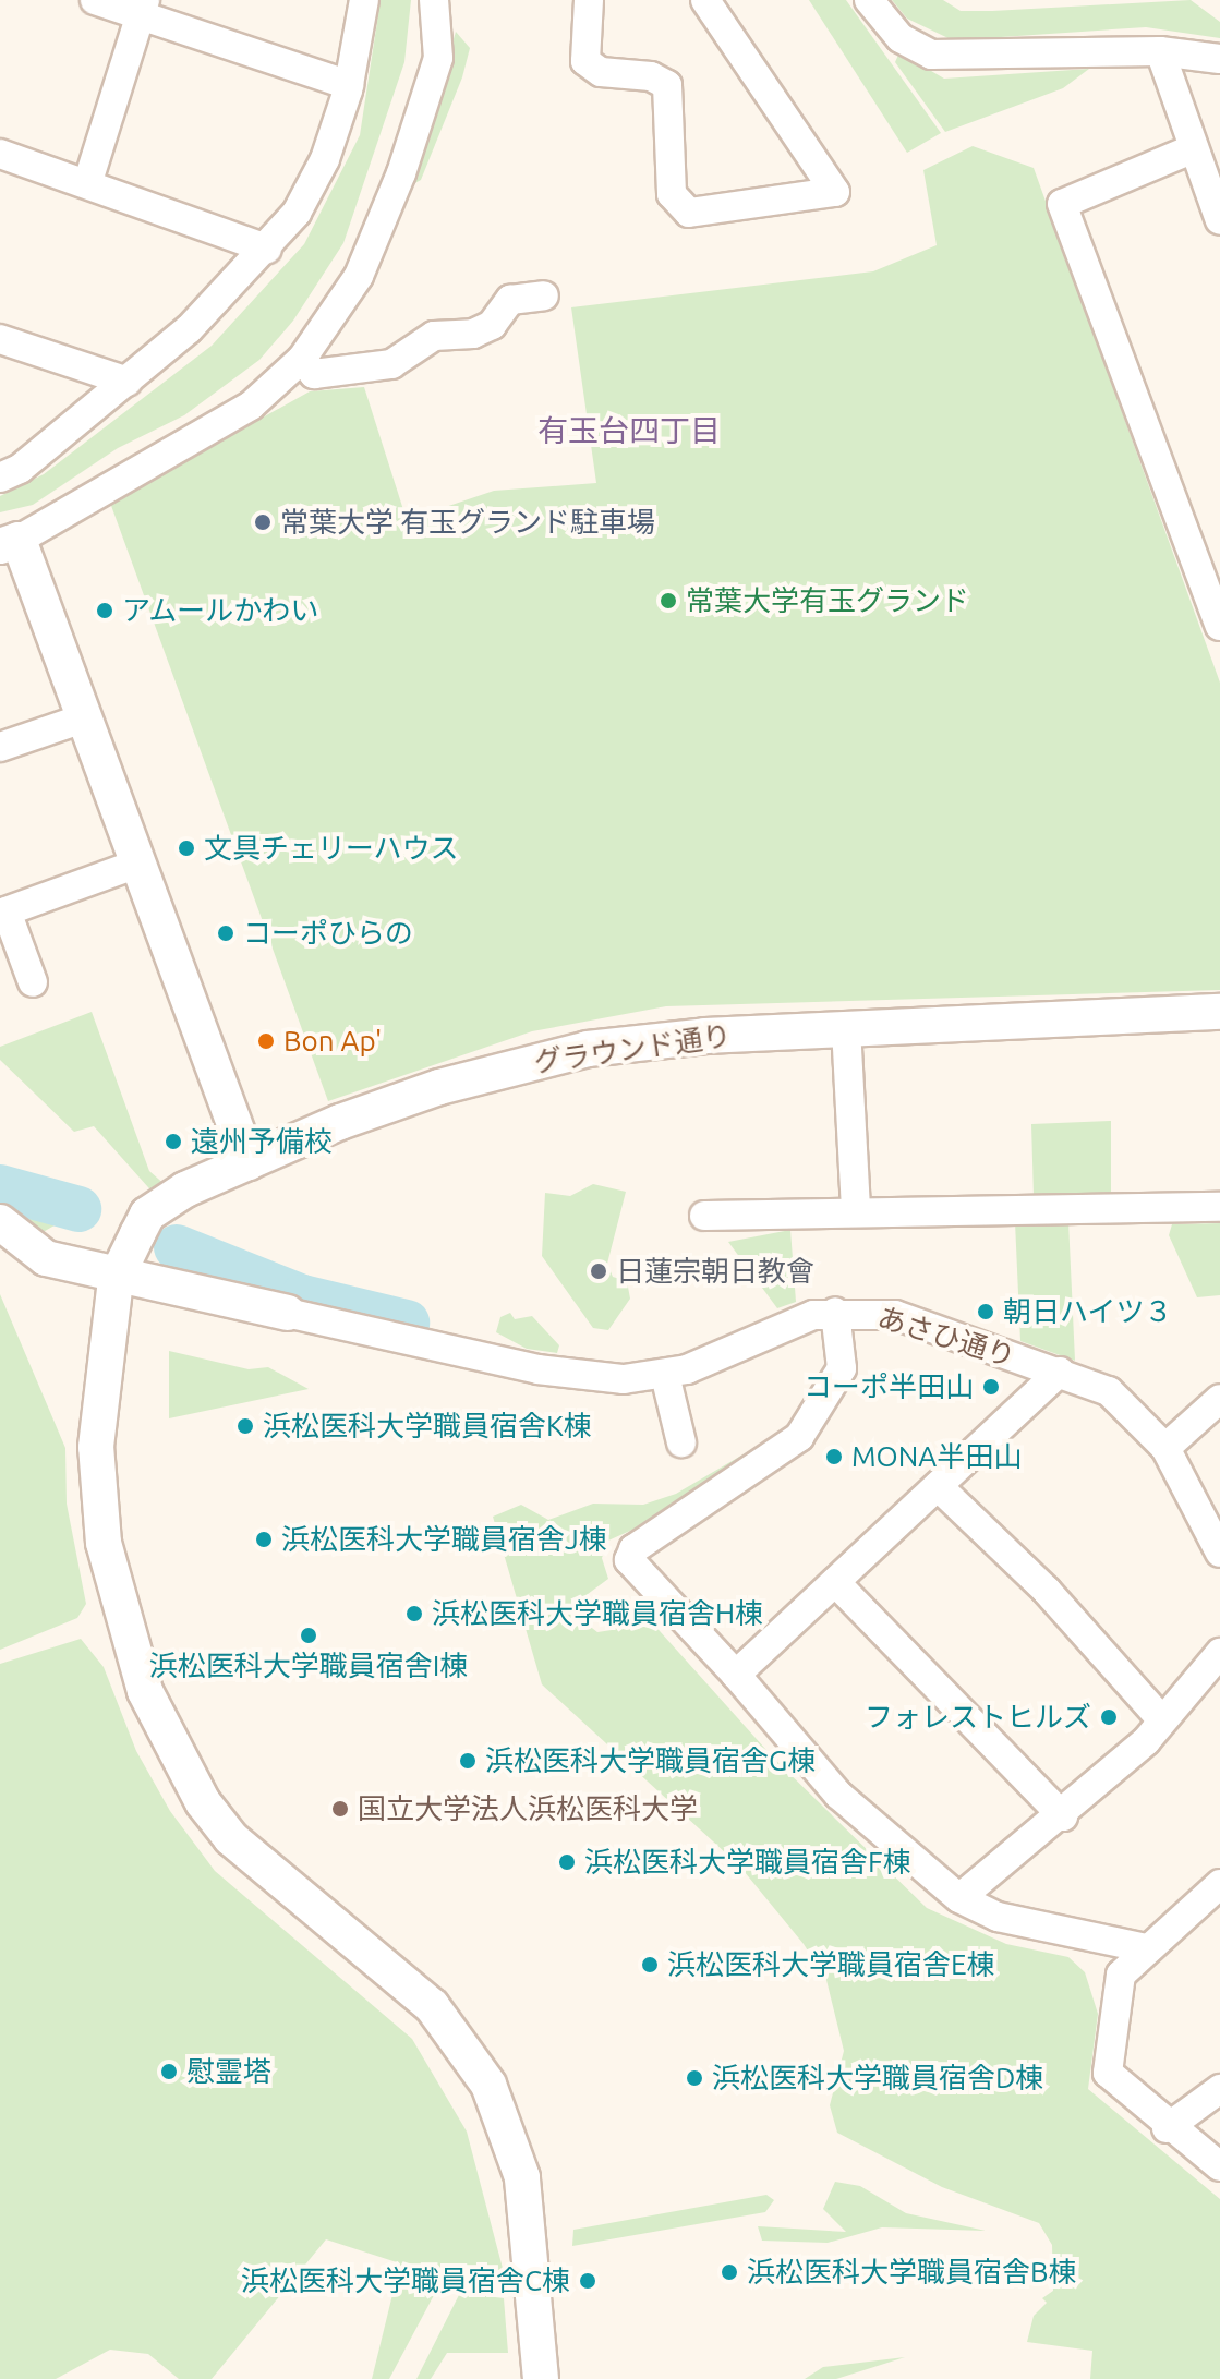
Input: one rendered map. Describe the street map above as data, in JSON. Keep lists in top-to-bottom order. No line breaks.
{"streets":{"street":["グラウンド通り","あさひ通り"]},"districts":["有玉台四丁目"],"places":["常葉大学 有玉グランド駐車場","常葉大学有玉グランド","アムールかわい","文具チェリーハウス","コーポひらの","Bon Ap'","遠州予備校","日蓮宗朝日教會","朝日ハイツ３","コーポ半田山","浜松医科大学職員宿舎K棟","MONA半田山","浜松医科大学職員宿舎J棟","浜松医科大学職員宿舎H棟","浜松医科大学職員宿舎I棟","フォレストヒルズ","浜松医科大学職員宿舎G棟","国立大学法人浜松医科大学","浜松医科大学職員宿舎F棟","浜松医科大学職員宿舎E棟","慰霊塔","浜松医科大学職員宿舎D棟","浜松医科大学職員宿舎B棟","浜松医科大学職員宿舎C棟"]}
